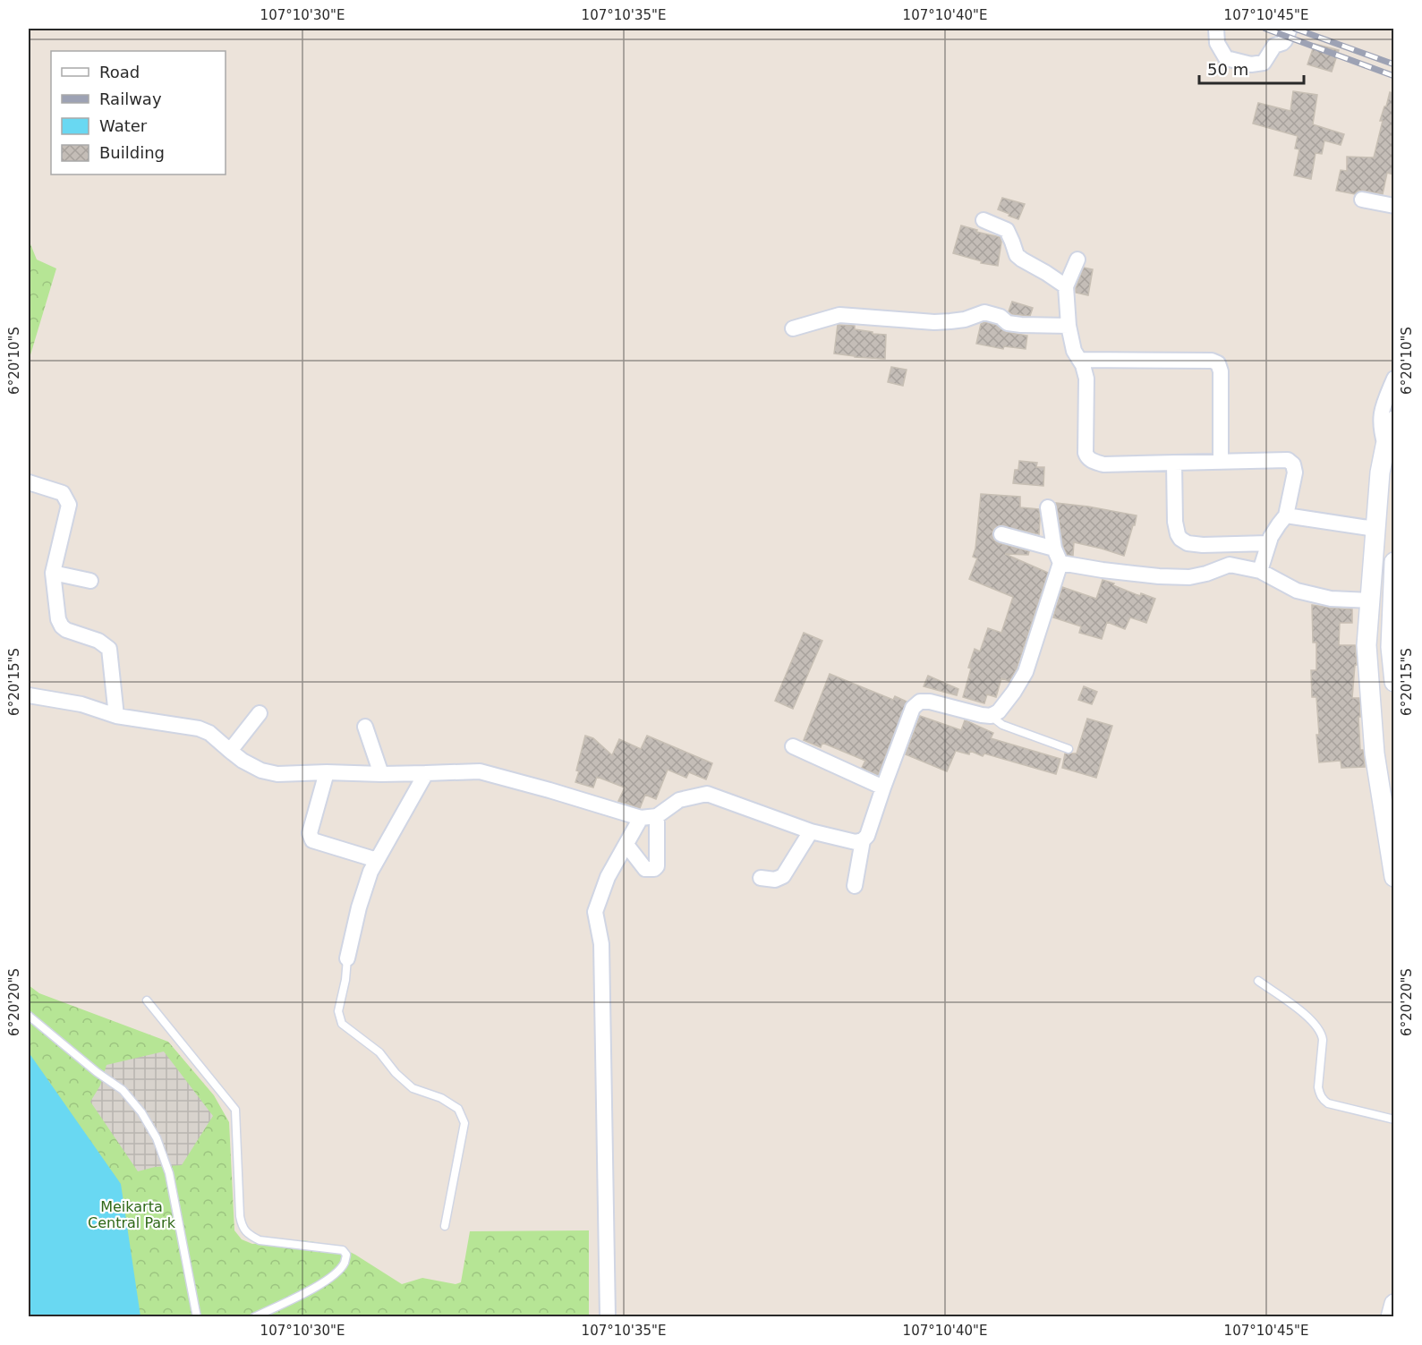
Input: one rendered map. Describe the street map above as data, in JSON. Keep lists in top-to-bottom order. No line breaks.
{"parks":["Meikarta Central Park"],"legend":["Road","Railway","Water","Building"],"scale_bar":"50 m","coordinates":["107°10'30\"E","107°10'35\"E","107°10'40\"E","107°10'45\"E","6°20'10\"S","6°20'15\"S","6°20'20\"S"]}
